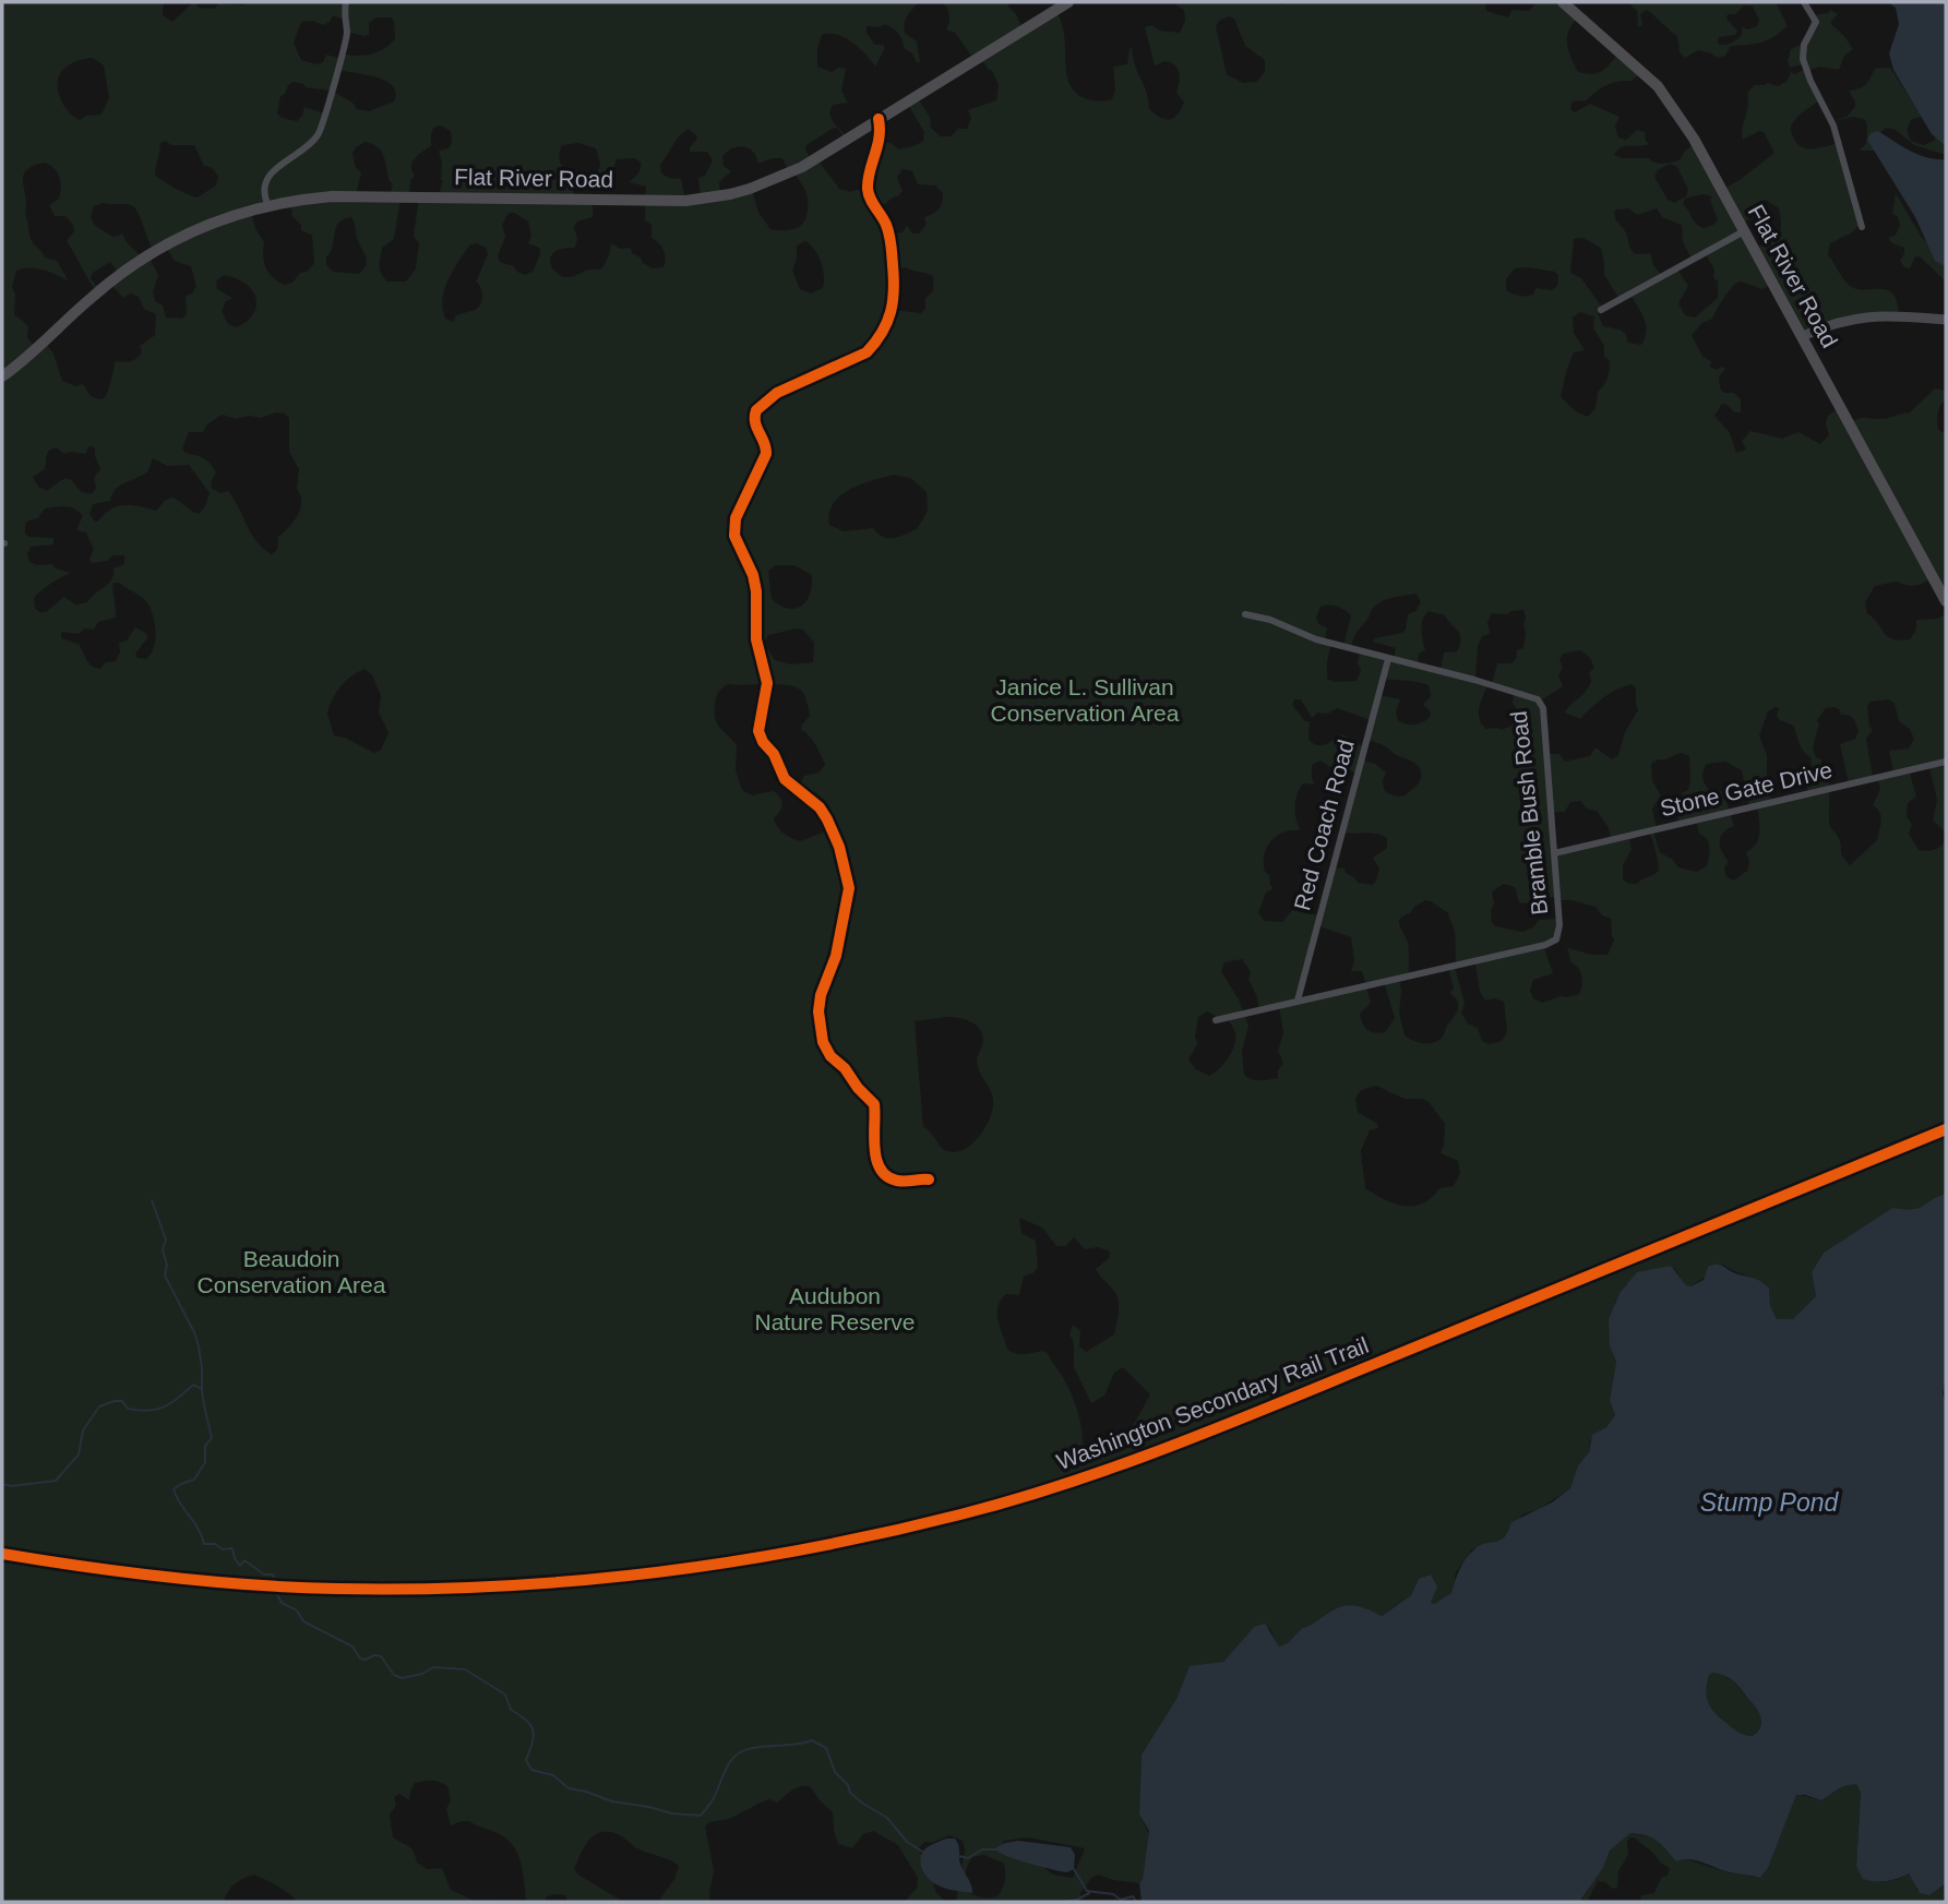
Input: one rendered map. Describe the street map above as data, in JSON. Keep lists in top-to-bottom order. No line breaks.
{"streets":{"main road":["Flat River Road"],"street":["Stone Gate Drive","Bramble Bush Road","Red Coach Road"],"cycle path":["Washington Secondary Rail Trail"]},"crossings":[["Stone Gate Drive","Bramble Bush Road"],["Bramble Bush Road","Red Coach Road"]],"water":["Stump Pond"],"parks":["Janice L. Sullivan Conservation Area","Beaudoin Conservation Area","Audubon Nature Reserve"]}
